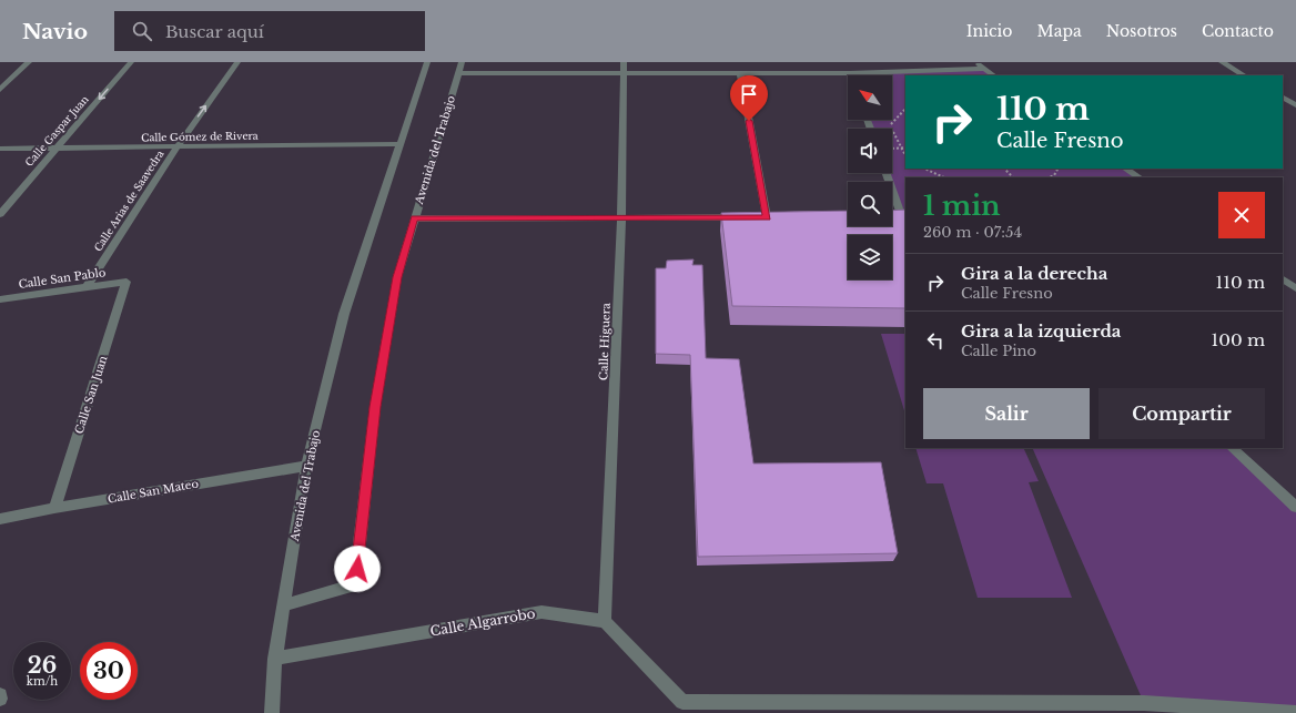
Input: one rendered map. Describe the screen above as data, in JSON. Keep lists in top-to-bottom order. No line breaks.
{"streets":{"street":["Calle Gaspar Juan","Calle Gómez de Rivera","Avenida del Trabajo","Calle Arias de Saavedra","Calle San Pablo","Calle Higuera","Calle San Juan","Calle San Mateo","Calle Algarrobo"]},"crossings":[["Calle Gaspar Juan","Calle Gómez de Rivera"],["Calle Gómez de Rivera","Avenida del Trabajo"],["Calle Gómez de Rivera","Calle Arias de Saavedra"],["Avenida del Trabajo","Calle San Mateo"],["Avenida del Trabajo","Calle Algarrobo"],["Calle Arias de Saavedra","Calle San Pablo"],["Calle San Pablo","Calle San Juan"],["Calle Higuera","Calle Algarrobo"],["Calle San Juan","Calle San Mateo"]],"one_way":["Calle Arias de Saavedra"],"north":"top left","page":{"header":"Navio","search":"Buscar aquí","nav":["Inicio","Mapa","Nosotros","Contacto"],"turn":["110 m","Calle Fresno"],"heading":["1 min","260 m · 07:54"],"list":[{"name":"Gira a la derecha","note":"Calle Fresno","value":"110 m"},{"name":"Gira a la izquierda","note":"Calle Pino","value":"100 m"}],"buttons":["Salir","Compartir"],"speed":"26 km/h","limit":"30"}}
